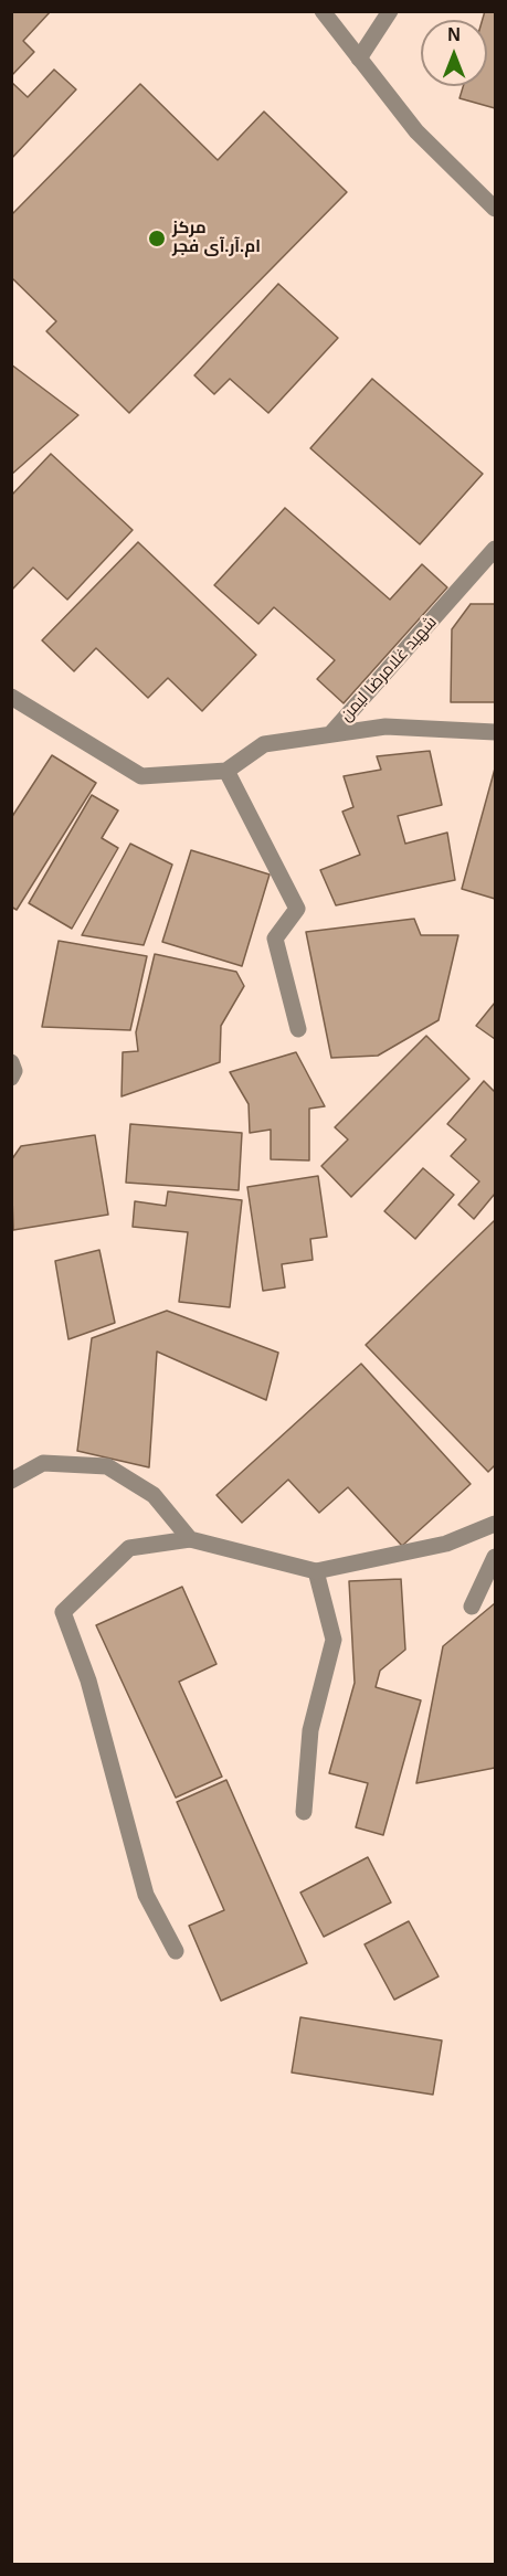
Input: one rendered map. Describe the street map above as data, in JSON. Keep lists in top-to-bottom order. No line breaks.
{"streets":{"street":["شهید غلامرضا لیمن"]},"places":["مرکز ام.آر.آی فجر"],"north":"top"}
